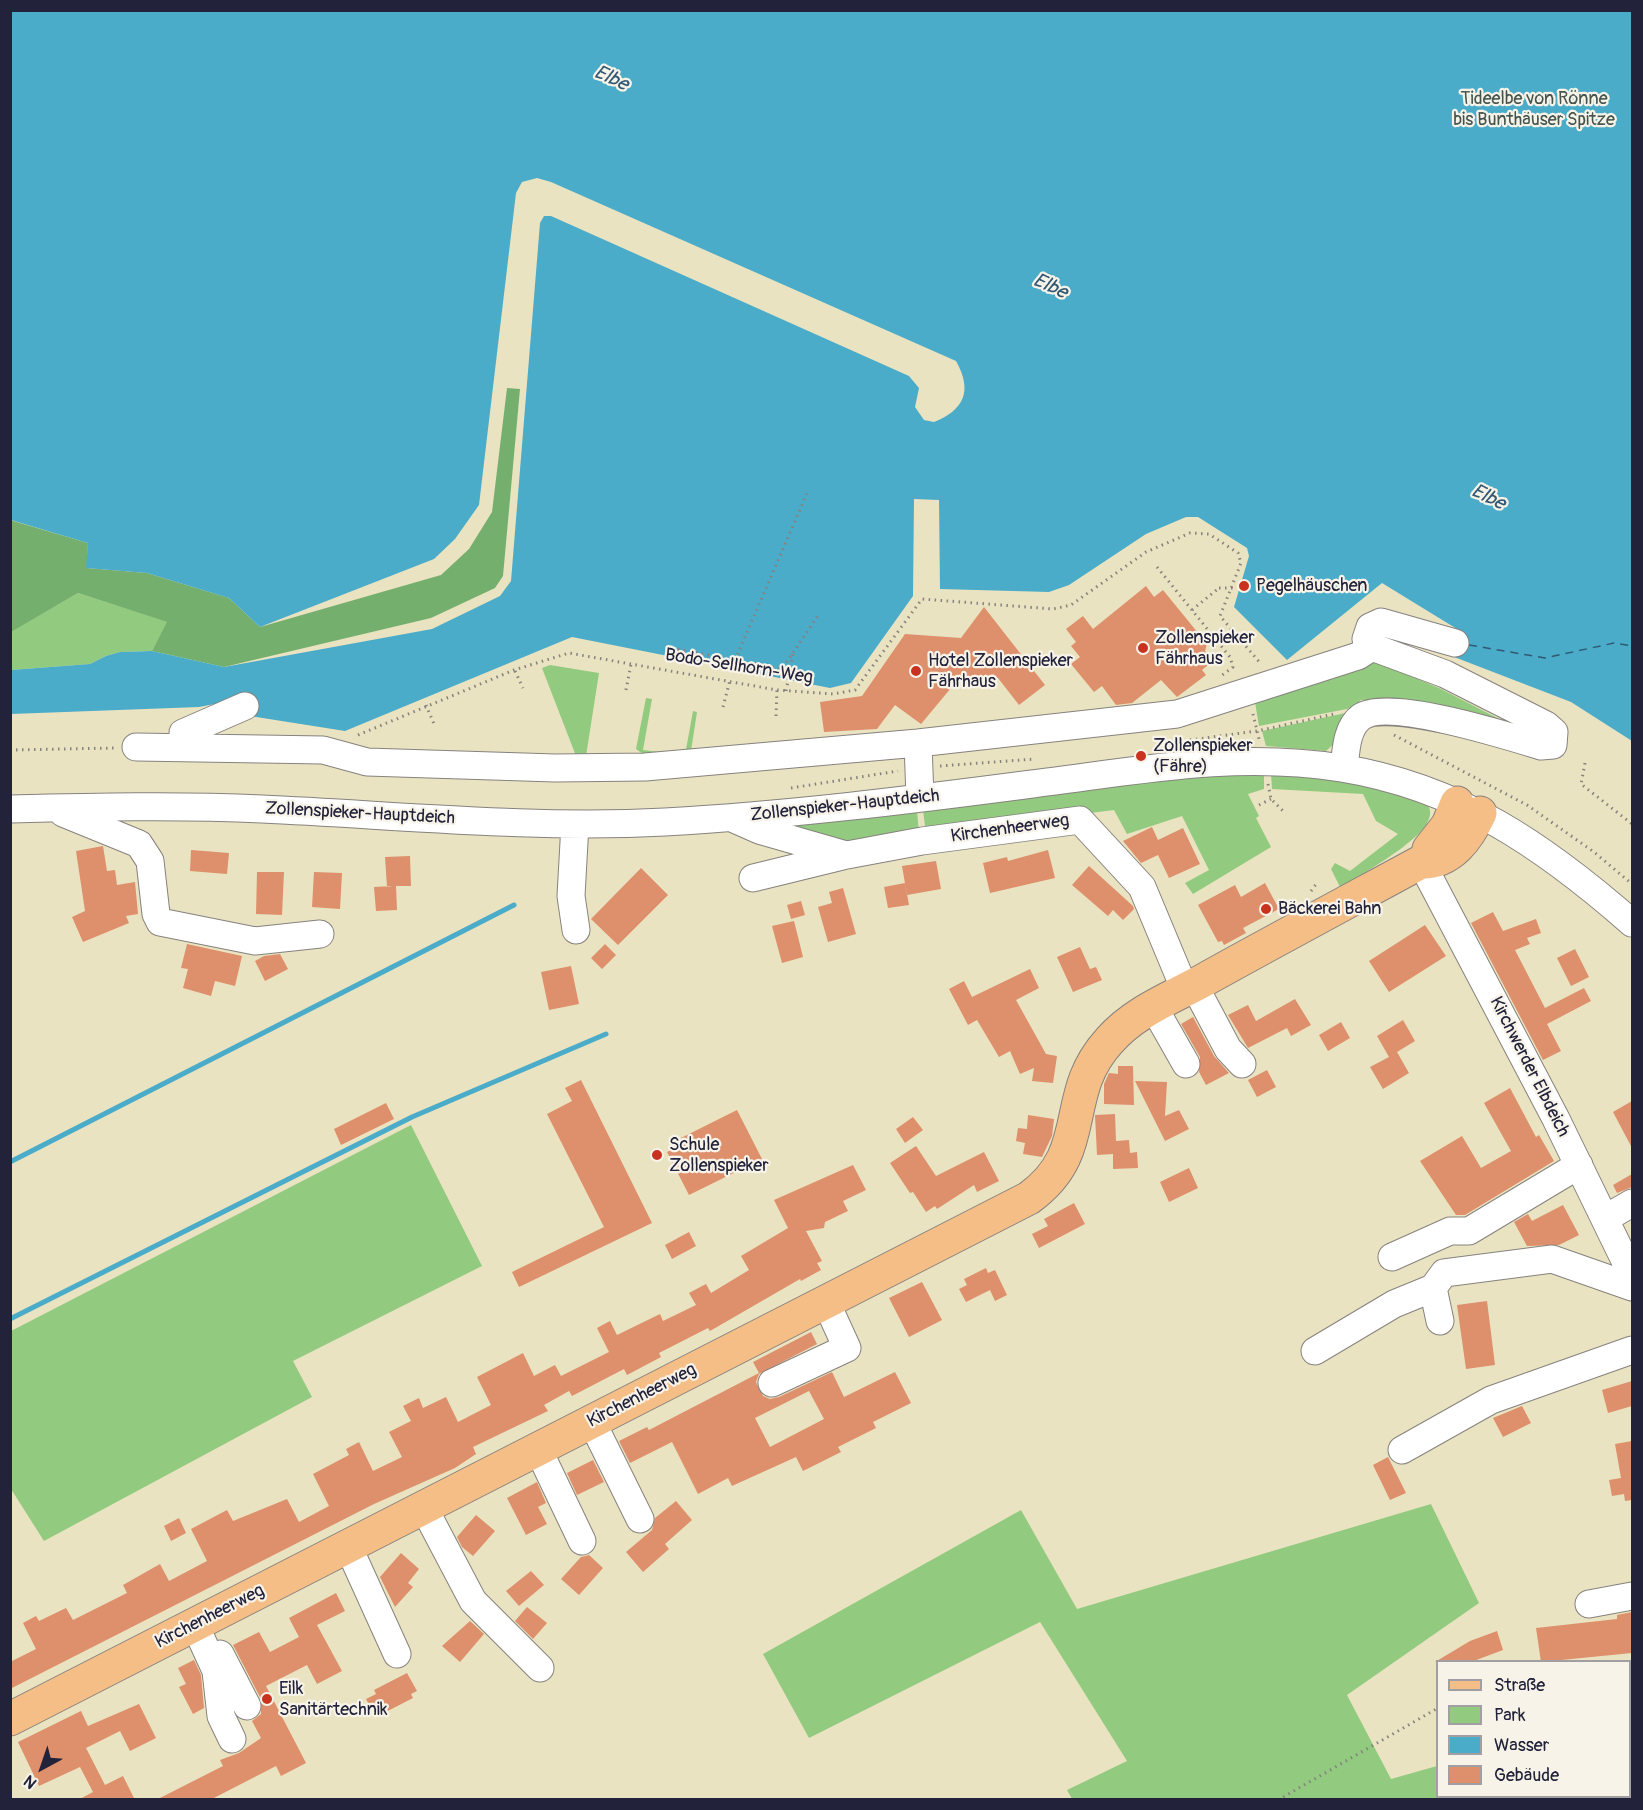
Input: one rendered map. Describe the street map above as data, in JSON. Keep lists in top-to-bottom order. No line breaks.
{"streets":{"main road":["Kirchenheerweg"],"street":["Zollenspieker-Hauptdeich","Kirchwerder Elbdeich"],"path":["Bodo-Sellhorn-Weg"]},"crossings":[["Zollenspieker-Hauptdeich","Kirchenheerweg"],["Kirchenheerweg","Kirchwerder Elbdeich"]],"water":["Elbe"],"parks":["Tideelbe von Rönne bis Bunthäuser Spitze"],"places":["Pegelhäuschen","Zollenspieker Fährhaus","Hotel Zollenspieker Fährhaus","Zollenspieker (Fähre)","Bäckerei Bahn","Schule Zollenspieker","Eilk Sanitärtechnik"],"legend":["Straße","Park","Wasser","Gebäude"],"north":"bottom left"}
